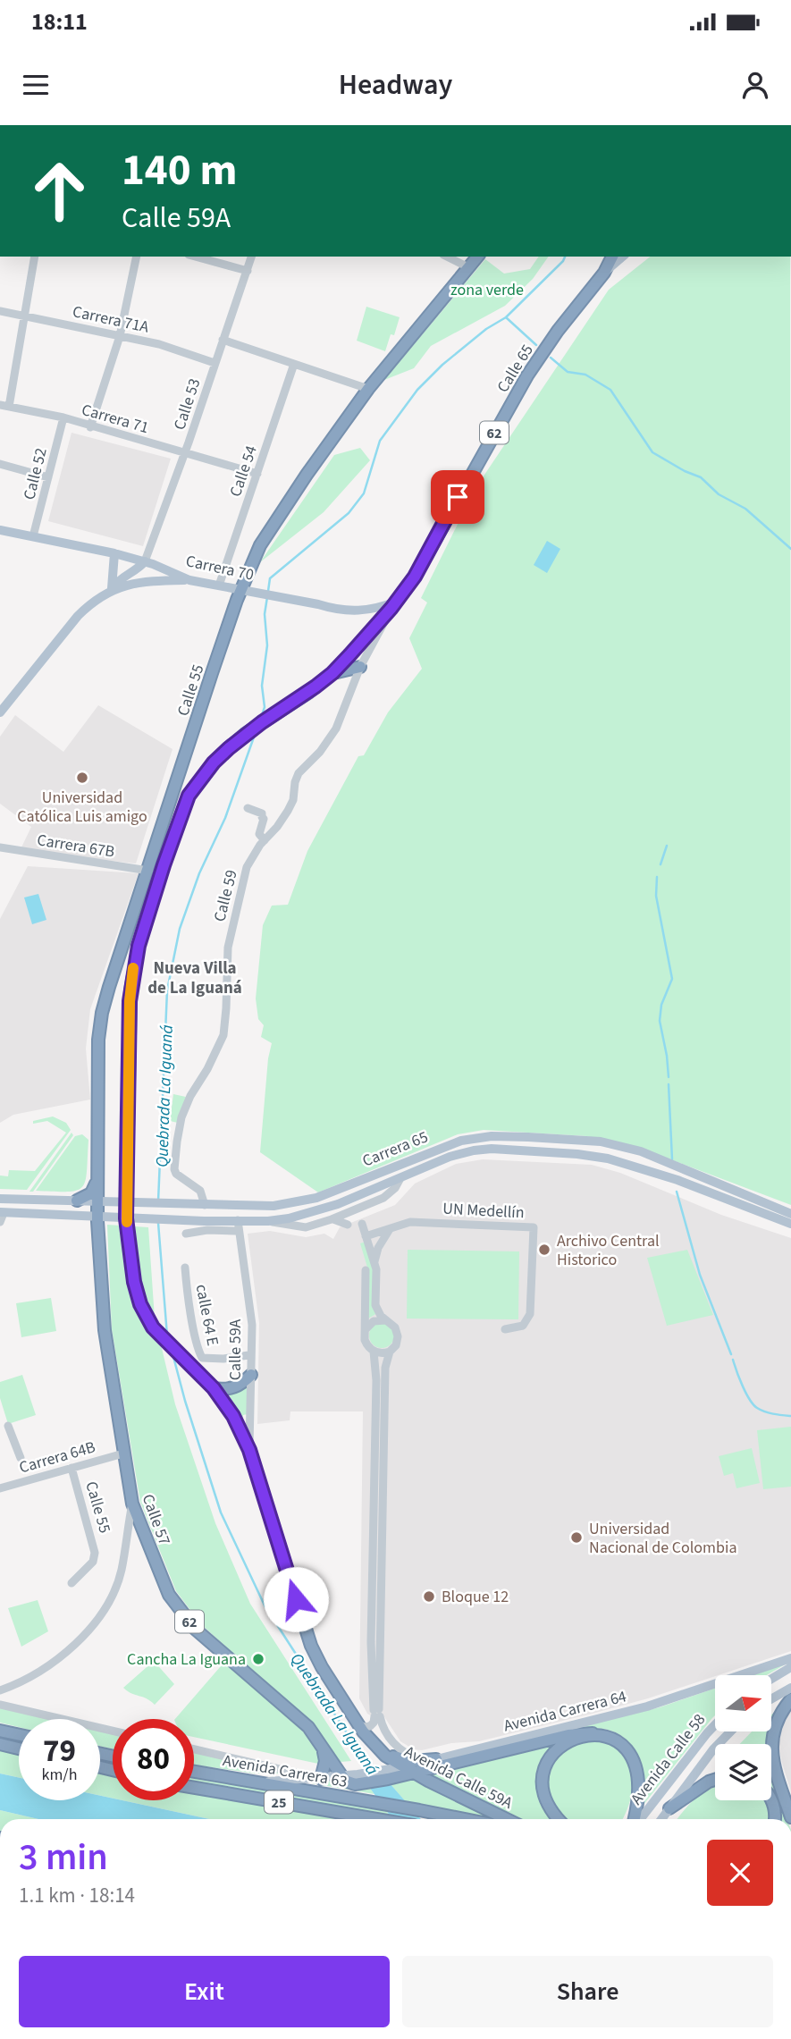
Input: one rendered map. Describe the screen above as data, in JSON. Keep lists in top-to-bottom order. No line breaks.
{"streets":{"highway":["Calle 65","62","Calle 55","Calle 59A","Calle 57","Avenida Carrera 64","Avenida Carrera 63","Avenida Calle 59A","25"],"main road":["Carrera 70","Carrera 65","Avenida Calle 58"],"street":["Carrera 71A","Calle 53","Carrera 71","Calle 54","Calle 52","Carrera 67B","Calle 59","UN Medellín","calle 64 E","Carrera 64B"]},"crossings":[["Carrera 71A","Calle 53"],["Calle 65","62"],["Calle 65","Carrera 70"],["Calle 65","Calle 59"],["Calle 53","Carrera 71"],["Calle 53","Carrera 70"],["Carrera 71","Calle 54"],["Carrera 71","Calle 52"],["62","Carrera 70"],["62","Calle 59"],["62","Carrera 65"],["62","Calle 59A"],["Calle 54","Carrera 70"],["Calle 52","Carrera 70"],["Carrera 70","Calle 55"],["Carrera 70","Calle 59"],["Calle 55","Carrera 67B"],["Calle 55","Carrera 65"],["Calle 55","Carrera 64B"],["Calle 55","Calle 57"],["Calle 59","Carrera 65"],["Carrera 65","Calle 59A"],["Carrera 65","Calle 57"],["Calle 59A","Avenida Calle 59A"],["Carrera 64B","Calle 57"],["Calle 57","Avenida Carrera 64"],["Avenida Carrera 64","Avenida Carrera 63"],["Avenida Carrera 64","Avenida Calle 59A"]],"districts":["Nueva Villa de La Iguaná"],"water":["Quebrada La Iguaná"],"parks":["zona verde"],"places":["Universidad Católica Luis amigo","Archivo Central Historico","Universidad Nacional de Colombia","Bloque 12","Cancha La Iguana"],"north":"right","page":{"status":"18:11","header":"Headway","turn":["140 m","Calle 59A"],"speed":"79 km/h","limit":"80","heading":["3 min","1.1 km · 18:14"],"buttons":["Exit","Share"]}}
